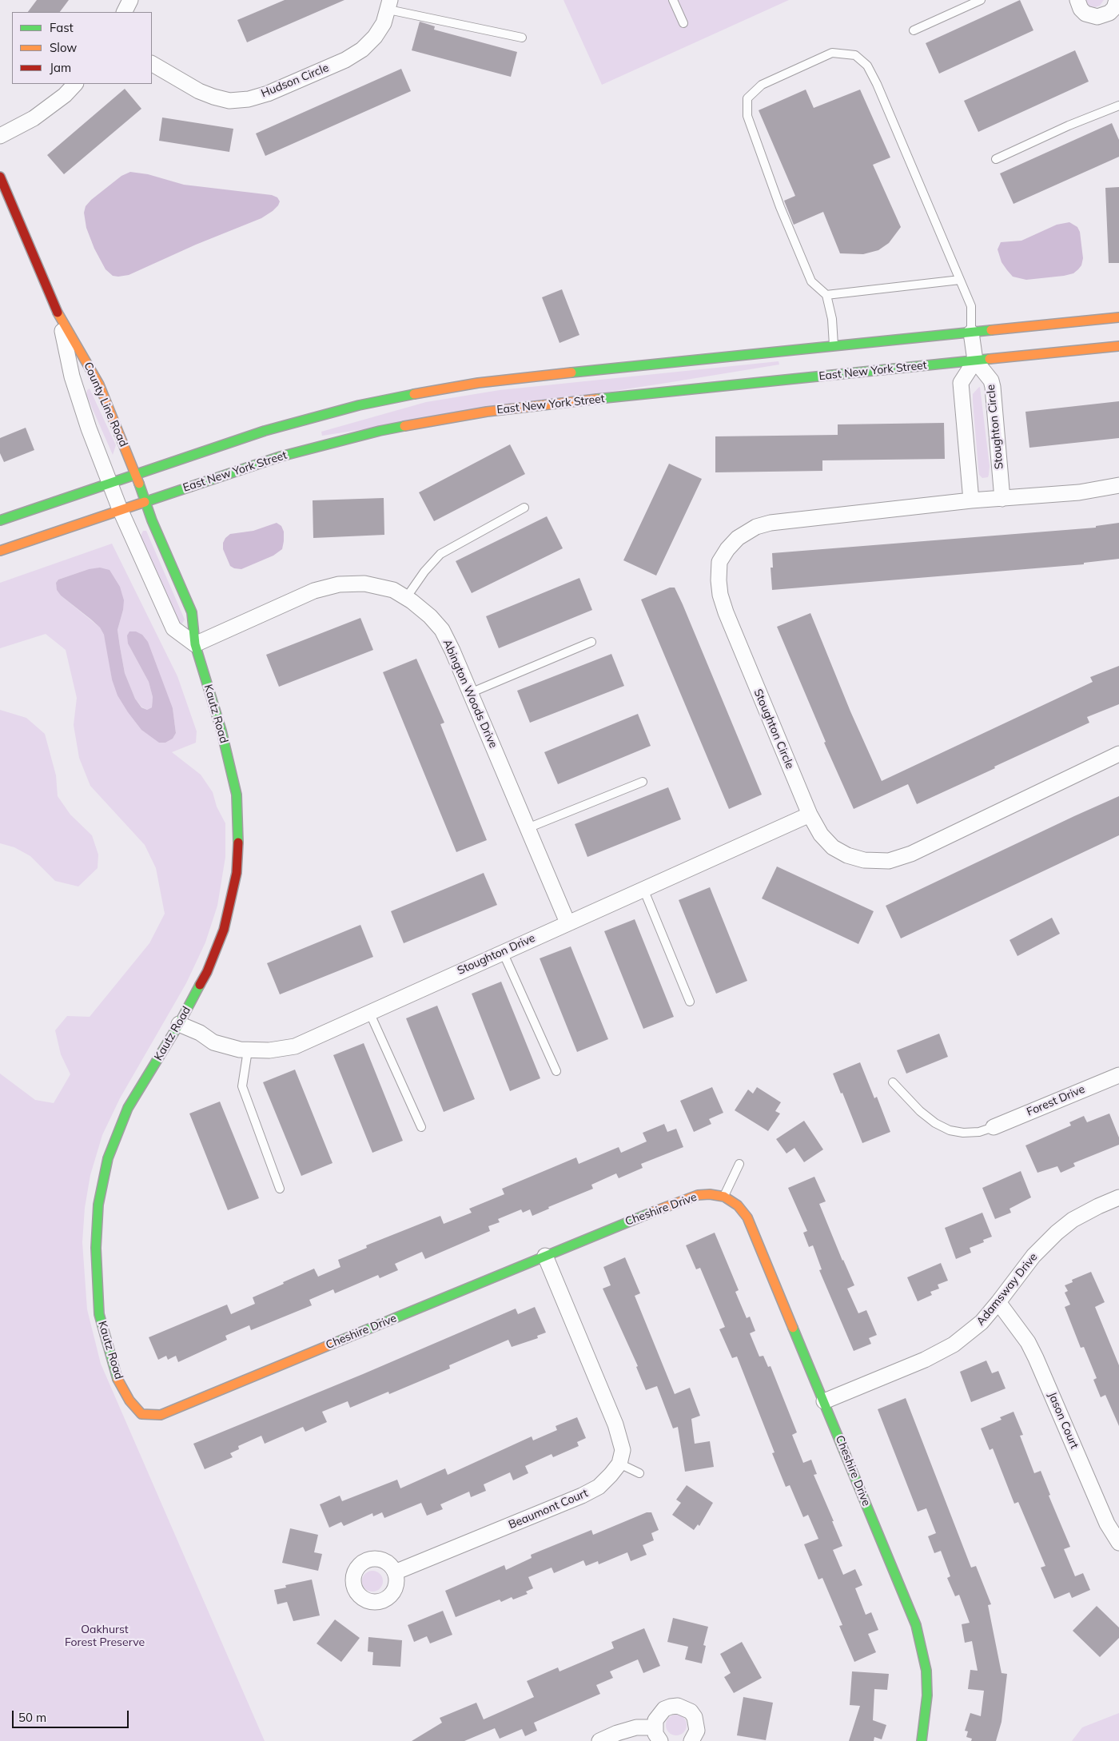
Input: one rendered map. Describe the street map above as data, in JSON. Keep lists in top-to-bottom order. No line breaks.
{"streets":{"street":["Hudson Circle","East New York Street","County Line Road","Stoughton Circle","Abington Woods Drive","Kautz Road","Stoughton Drive","Forest Drive","Cheshire Drive","Adamsway Drive","Jason Court","Beaumont Court"]},"crossings":[["East New York Street","Stoughton Circle"],["East New York Street","Kautz Road"],["County Line Road","Kautz Road"],["Stoughton Circle","Stoughton Drive"],["Abington Woods Drive","Kautz Road"],["Abington Woods Drive","Stoughton Drive"],["Kautz Road","Stoughton Drive"],["Kautz Road","Cheshire Drive"],["Cheshire Drive","Adamsway Drive"],["Adamsway Drive","Jason Court"]],"parks":["Oakhurst Forest Preserve"],"legend":["Fast","Slow","Jam"],"scale_bar":"50 m"}
